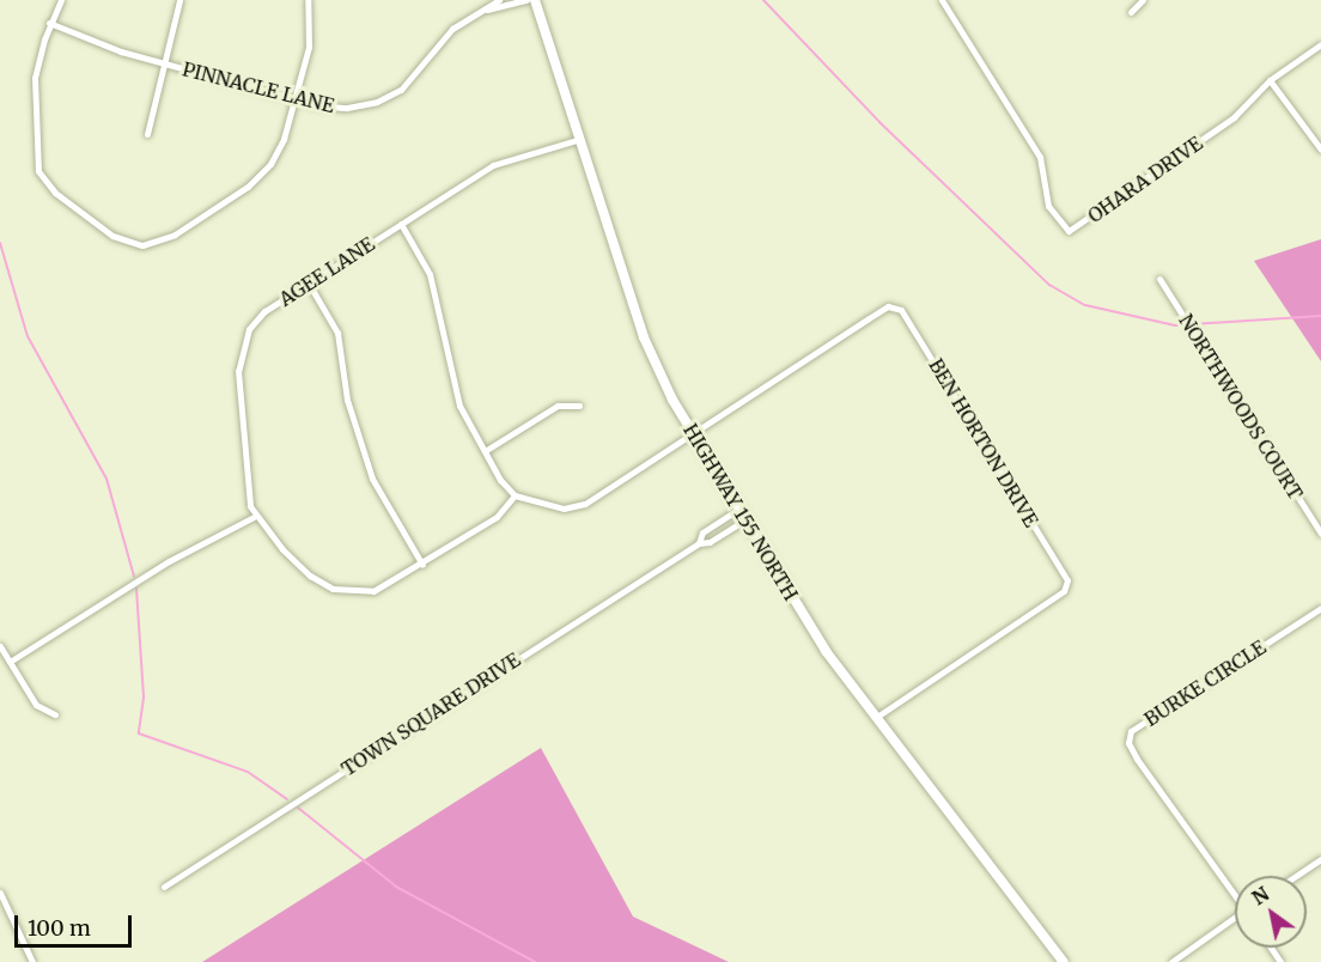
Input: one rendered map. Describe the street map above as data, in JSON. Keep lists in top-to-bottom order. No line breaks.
{"streets":{"main road":["HIGHWAY 155 NORTH"],"street":["PINNACLE LANE","OHARA DRIVE","AGEE LANE","NORTHWOODS COURT","BEN HORTON DRIVE","BURKE CIRCLE","TOWN SQUARE DRIVE"]},"crossings":[["AGEE LANE","HIGHWAY 155 NORTH"],["BEN HORTON DRIVE","HIGHWAY 155 NORTH"],["HIGHWAY 155 NORTH","TOWN SQUARE DRIVE"]],"scale_bar":"100 m","north":"top left"}
